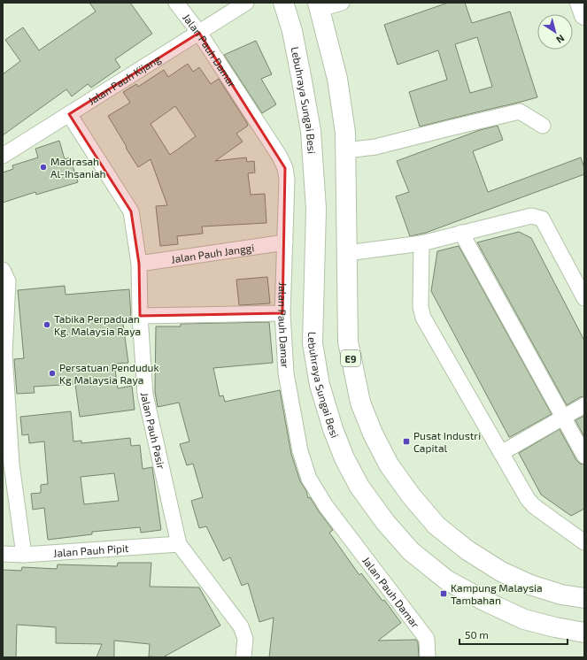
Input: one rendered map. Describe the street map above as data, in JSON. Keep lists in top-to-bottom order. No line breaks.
{"streets":{"highway":["Lebuhraya Sungai Besi","E9"],"street":["Jalan Pauh Damar","Jalan Pauh Kijang","Jalan Pauh Janggi","Jalan Pauh Pasir","Jalan Pauh Pipit"]},"crossings":[["Jalan Pauh Damar","Jalan Pauh Kijang"],["Jalan Pauh Damar","Jalan Pauh Janggi"],["Jalan Pauh Kijang","Jalan Pauh Pasir"],["Jalan Pauh Janggi","Jalan Pauh Pasir"],["Jalan Pauh Pasir","Jalan Pauh Pipit"]],"places":{"other":["Madrasah Al-Ihsaniah","Tabika Perpaduan Kg. Malaysia Raya","Persatuan Penduduk Kg Malaysia Raya"],"transit":["Pusat Industri Capital","Kampung Malaysia Tambahan"]},"scale_bar":"50 m","north":"bottom right"}
